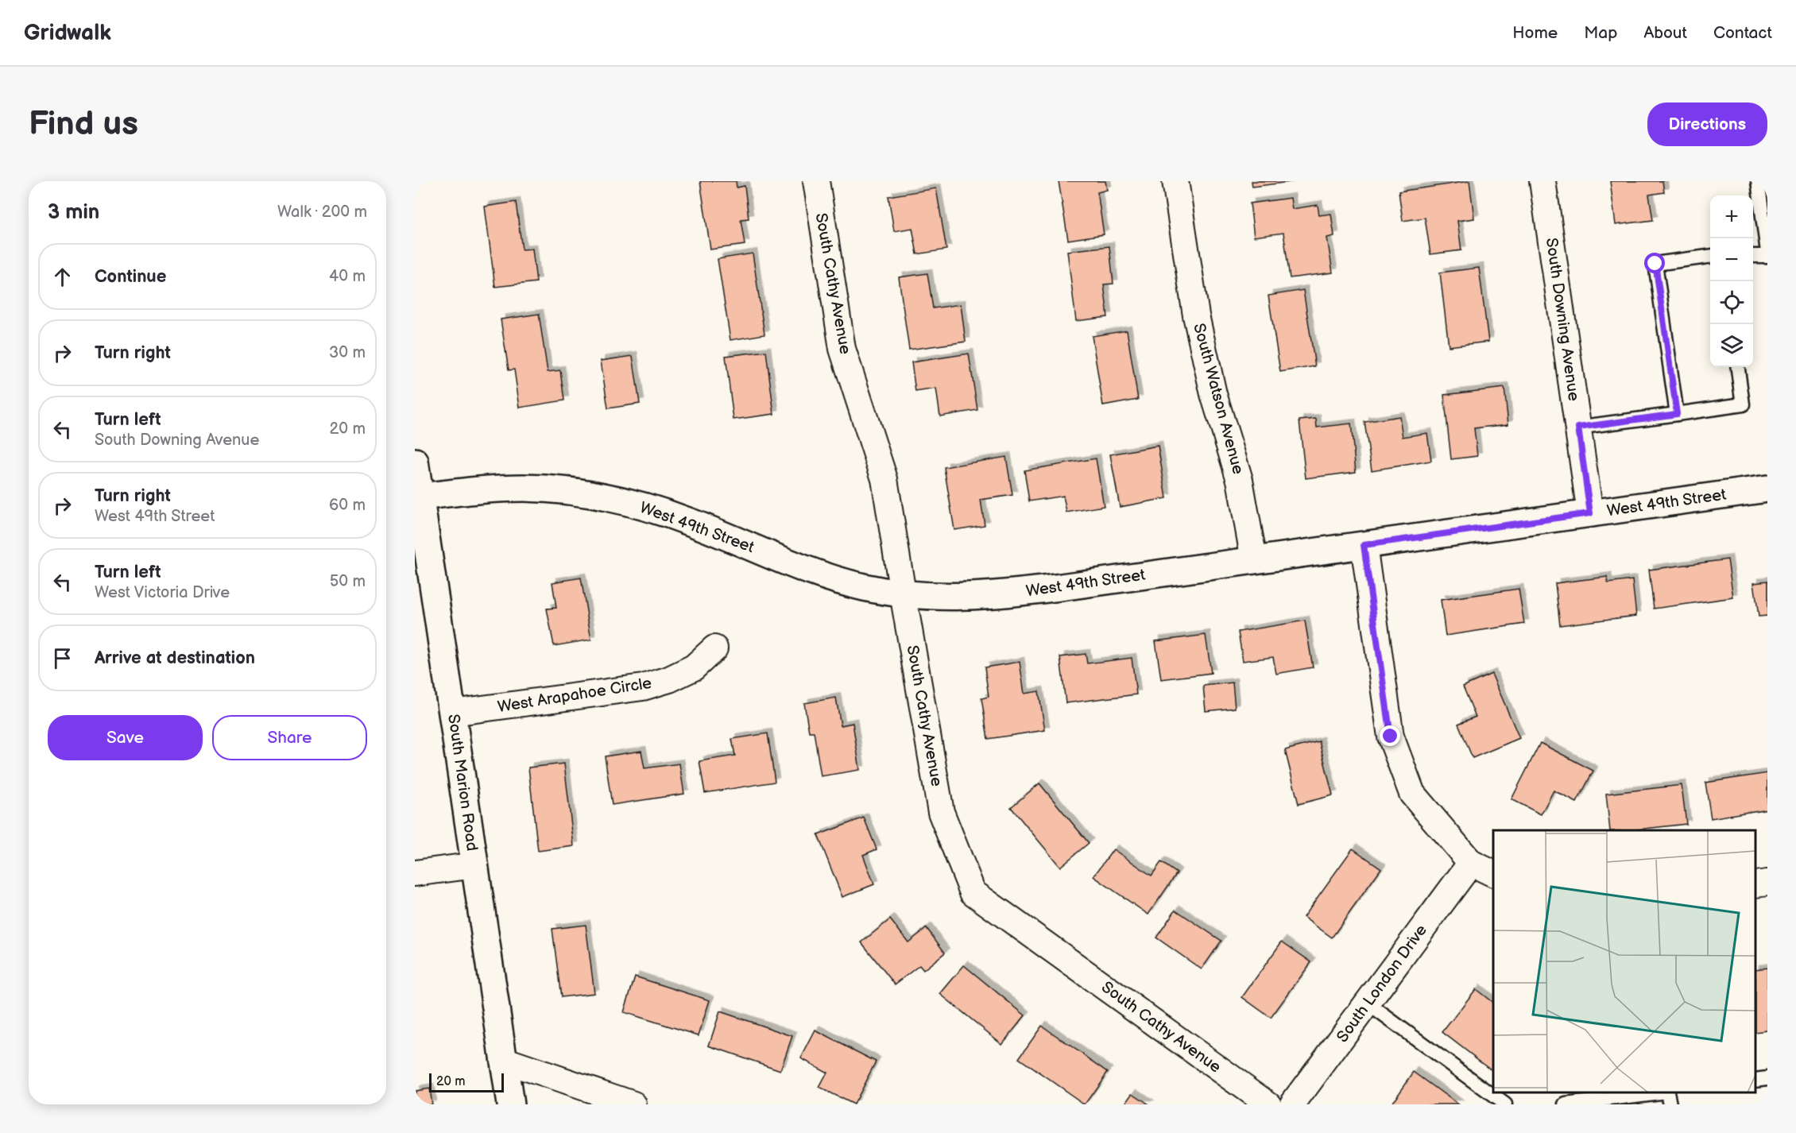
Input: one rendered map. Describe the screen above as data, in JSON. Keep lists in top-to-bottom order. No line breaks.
{"streets":{"street":["South Cathy Avenue","South Downing Avenue","South Watson Avenue","West 49th Street","West Arapahoe Circle","South Marion Road","South London Drive"]},"crossings":[["South Cathy Avenue","West 49th Street"],["South Downing Avenue","West 49th Street"],["South Watson Avenue","West 49th Street"],["West 49th Street","South Marion Road"],["West Arapahoe Circle","South Marion Road"]],"scale_bar":"20 m","page":{"header":"Gridwalk","nav":["Home","Map","About","Contact"],"buttons":["Directions",["Save","Share"]],"title":"Find us","heading":["3 min","Walk · 200 m"],"map_buttons":["+","−"],"list":[["Continue","40 m"],["Turn right","30 m"],["Turn left","South Downing Avenue","20 m"],["Turn right","West 49th Street","60 m"],["Turn left","West Victoria Drive","50 m"],"Arrive at destination"],"scale":"20 m"}}
